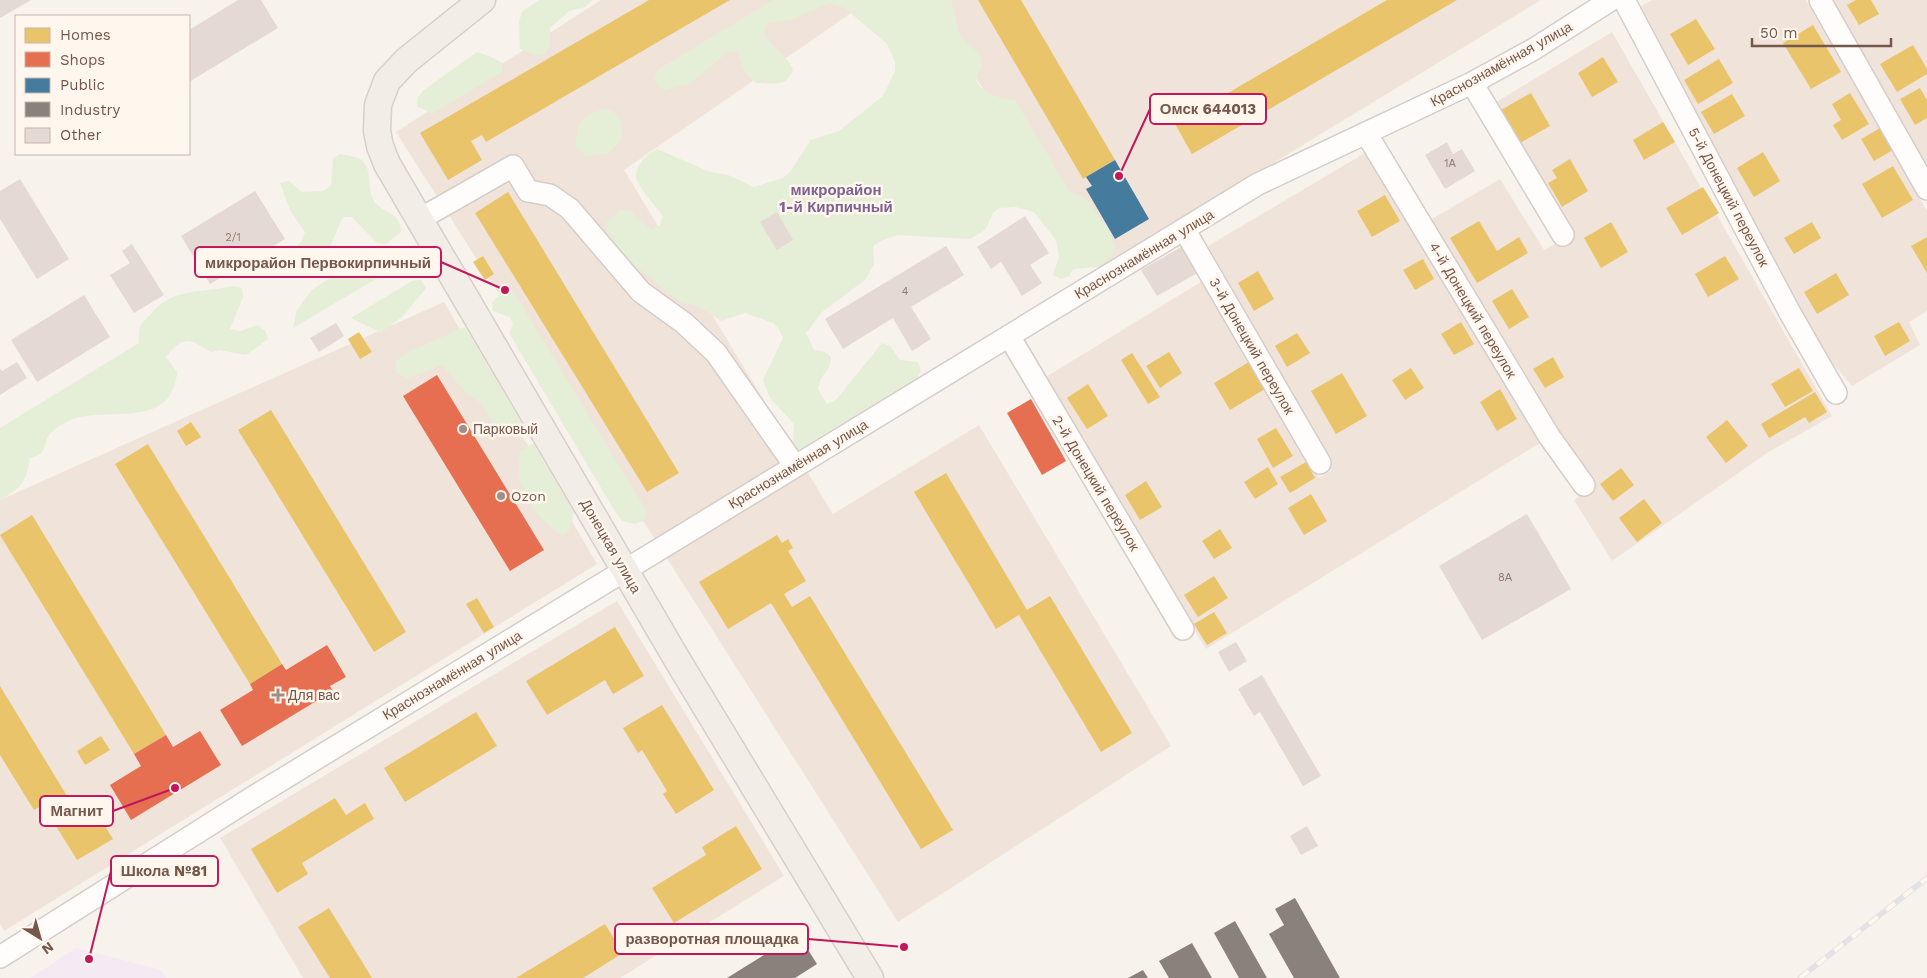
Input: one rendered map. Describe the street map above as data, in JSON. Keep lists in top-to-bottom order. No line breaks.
{"streets":{"main road":["Донецкая улица"],"street":["Краснознамённая улица","5-й Донецкий переулок","4-й Донецкий переулок","3-й Донецкий переулок","2-й Донецкий переулок"]},"crossings":[["Краснознамённая улица","4-й Донецкий переулок"],["Краснознамённая улица","3-й Донецкий переулок"],["Краснознамённая улица","2-й Донецкий переулок"],["Краснознамённая улица","Донецкая улица"]],"districts":["микрорайон 1-й Кирпичный"],"places":{"other":["Омск 644013","микрорайон Первокирпичный","Парковый","Ozon","Магнит","разворотная площадка","Школа №81"],"health":["Для вас"]},"house_numbers":["1А","2/1","4","8А"],"legend":["Homes","Shops","Public","Industry","Other"],"scale_bar":"50 m","north":"bottom right"}
